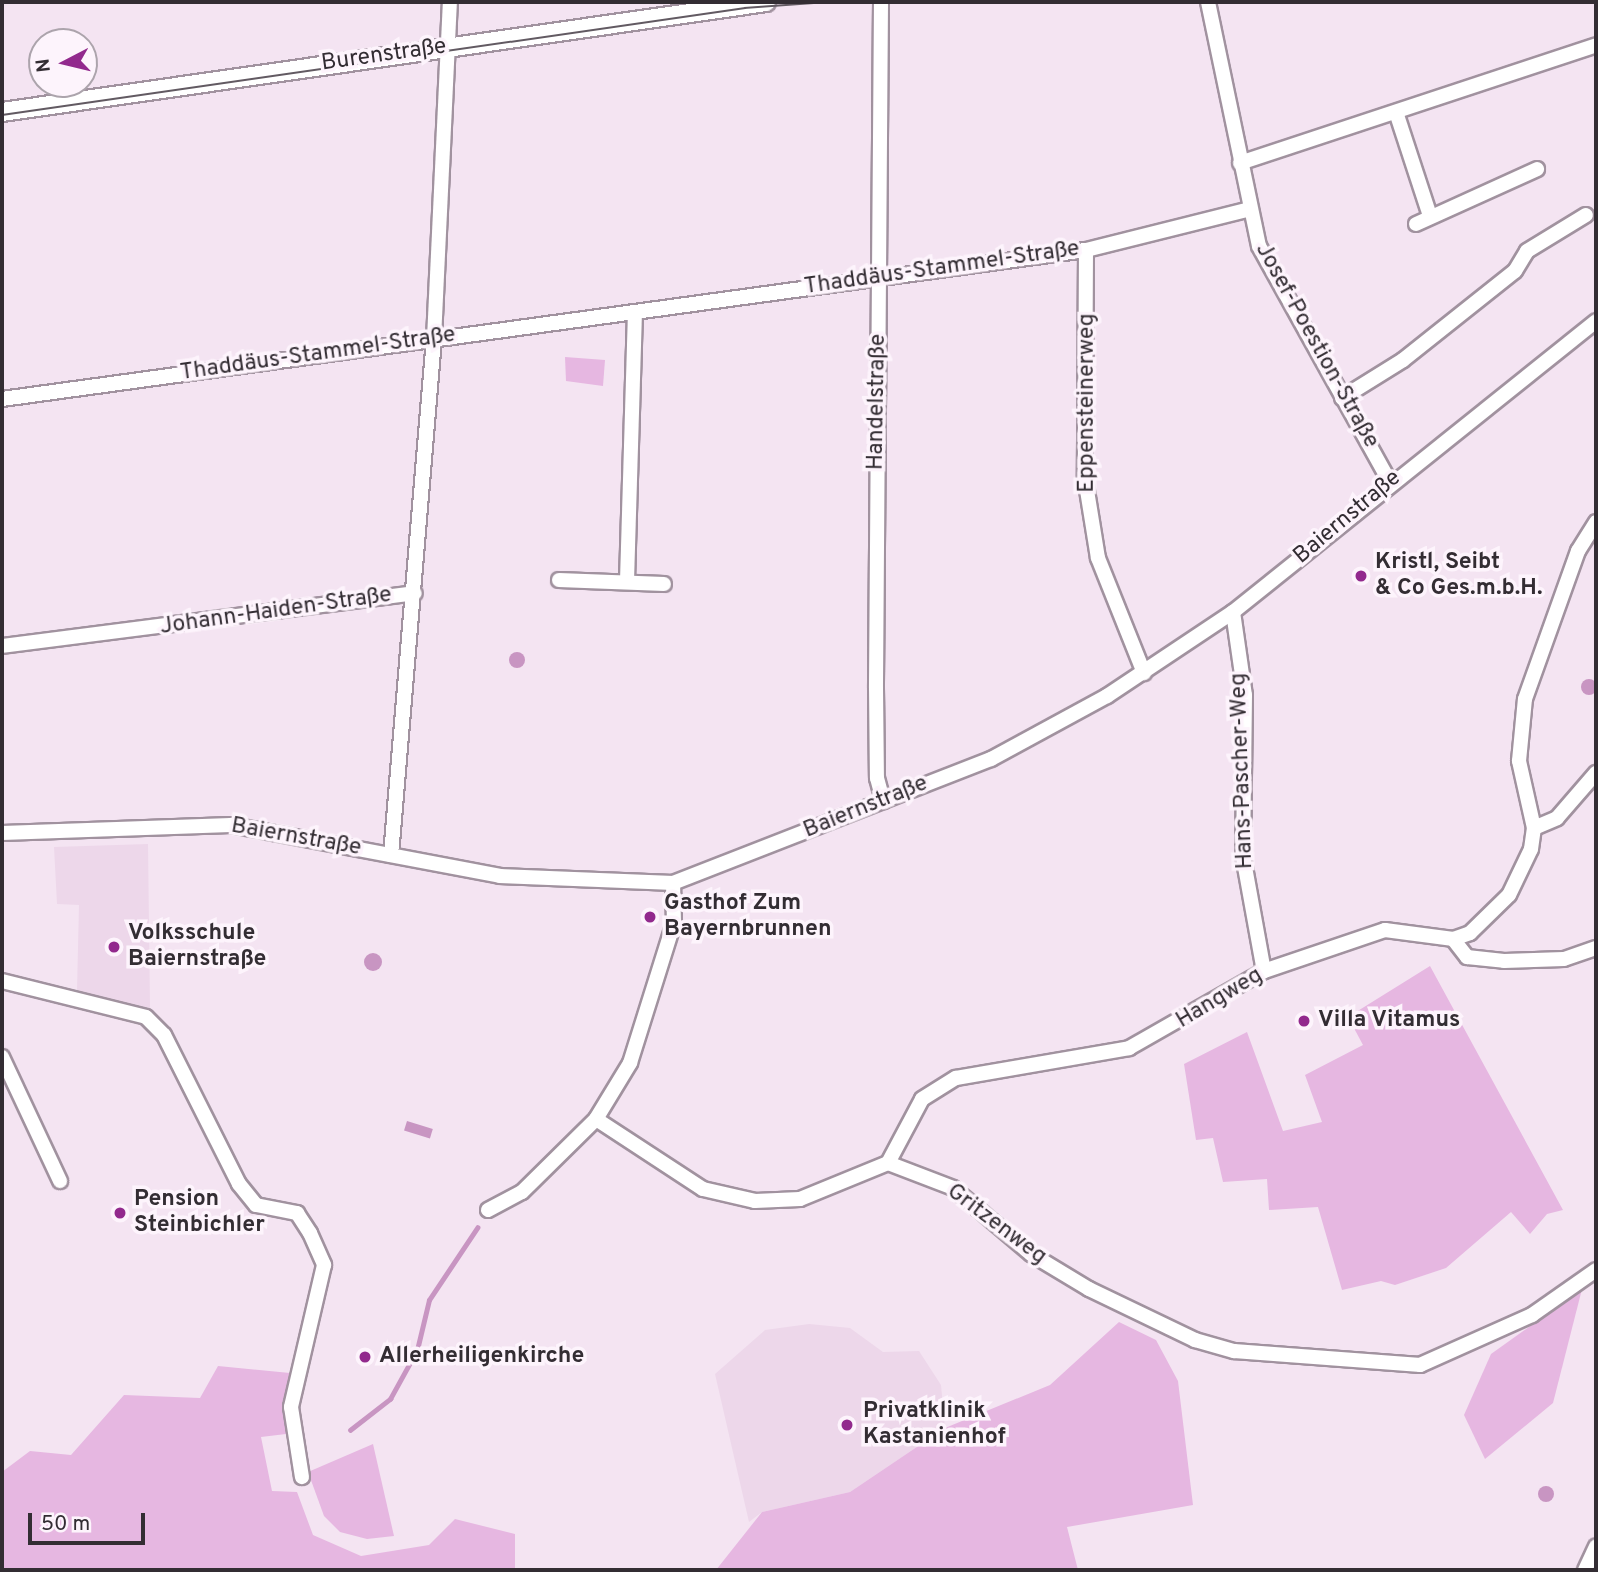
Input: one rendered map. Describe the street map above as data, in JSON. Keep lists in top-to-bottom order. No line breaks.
{"streets":{"street":["Burenstraße","Thaddäus-Stammel-Straße","Josef-Poestion-Straße","Handelstraße","Eppensteinerweg","Baiernstraße","Johann-Haiden-Straße","Hans-Pascher-Weg","Hangweg","Gritzenweg"]},"crossings":[["Burenstraße","Johann-Haiden-Straße"],["Thaddäus-Stammel-Straße","Josef-Poestion-Straße"],["Thaddäus-Stammel-Straße","Handelstraße"],["Thaddäus-Stammel-Straße","Eppensteinerweg"],["Thaddäus-Stammel-Straße","Johann-Haiden-Straße"],["Josef-Poestion-Straße","Baiernstraße"],["Handelstraße","Baiernstraße"],["Eppensteinerweg","Baiernstraße"],["Baiernstraße","Johann-Haiden-Straße"],["Baiernstraße","Hans-Pascher-Weg"],["Hans-Pascher-Weg","Hangweg"],["Hangweg","Gritzenweg"]],"places":["Kristl, Seibt & Co Ges.m.b.H.","Gasthof Zum Bayernbrunnen","Volksschule Baiernstraße","Villa Vitamus","Pension Steinbichler","Allerheiligenkirche","Privatklinik Kastanienhof"],"scale_bar":"50 m","north":"left"}
